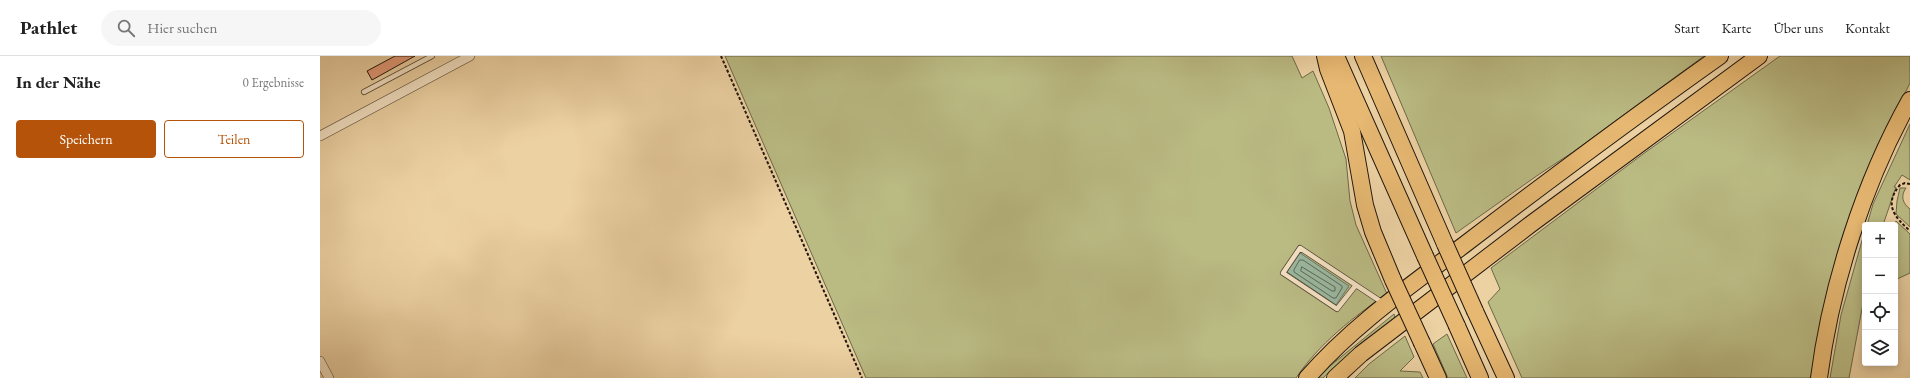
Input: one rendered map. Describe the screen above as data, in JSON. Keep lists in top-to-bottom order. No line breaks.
{"page":{"header":"Pathlet","search":"Hier suchen","nav":["Start","Karte","Über uns","Kontakt"],"heading":["In der Nähe","0 Ergebnisse"],"buttons":["Speichern","Teilen"],"map_buttons":["+","−"]}}
